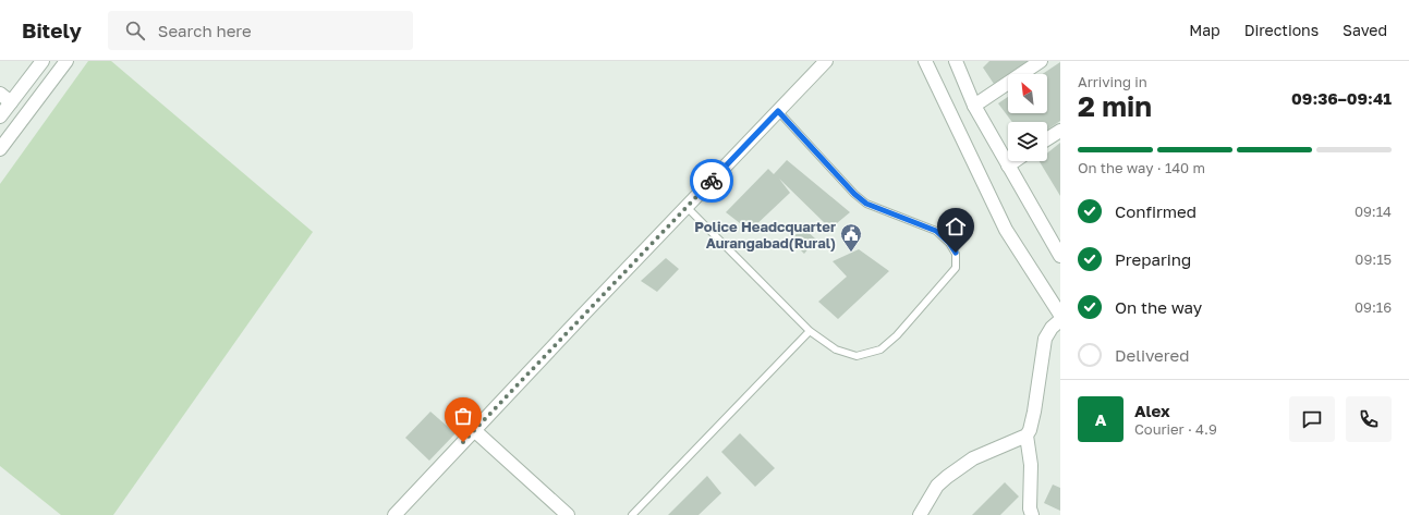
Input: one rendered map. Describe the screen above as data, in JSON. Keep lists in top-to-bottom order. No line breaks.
{"places":{"public building":["Police Headcquarter Aurangabad(Rural)"]},"north":"top left","page":{"header":"Bitely","search":"Search here","nav":["Map","Directions","Saved"],"heading":["2 min","Arriving in","09:36–09:41"],"panel":["Alex","Courier · 4.9"],"bar":"On the way · 140 m","list":[["Confirmed","09:14"],["Preparing","09:15"],["On the way","09:16"],"Delivered"],"round":"A"}}
